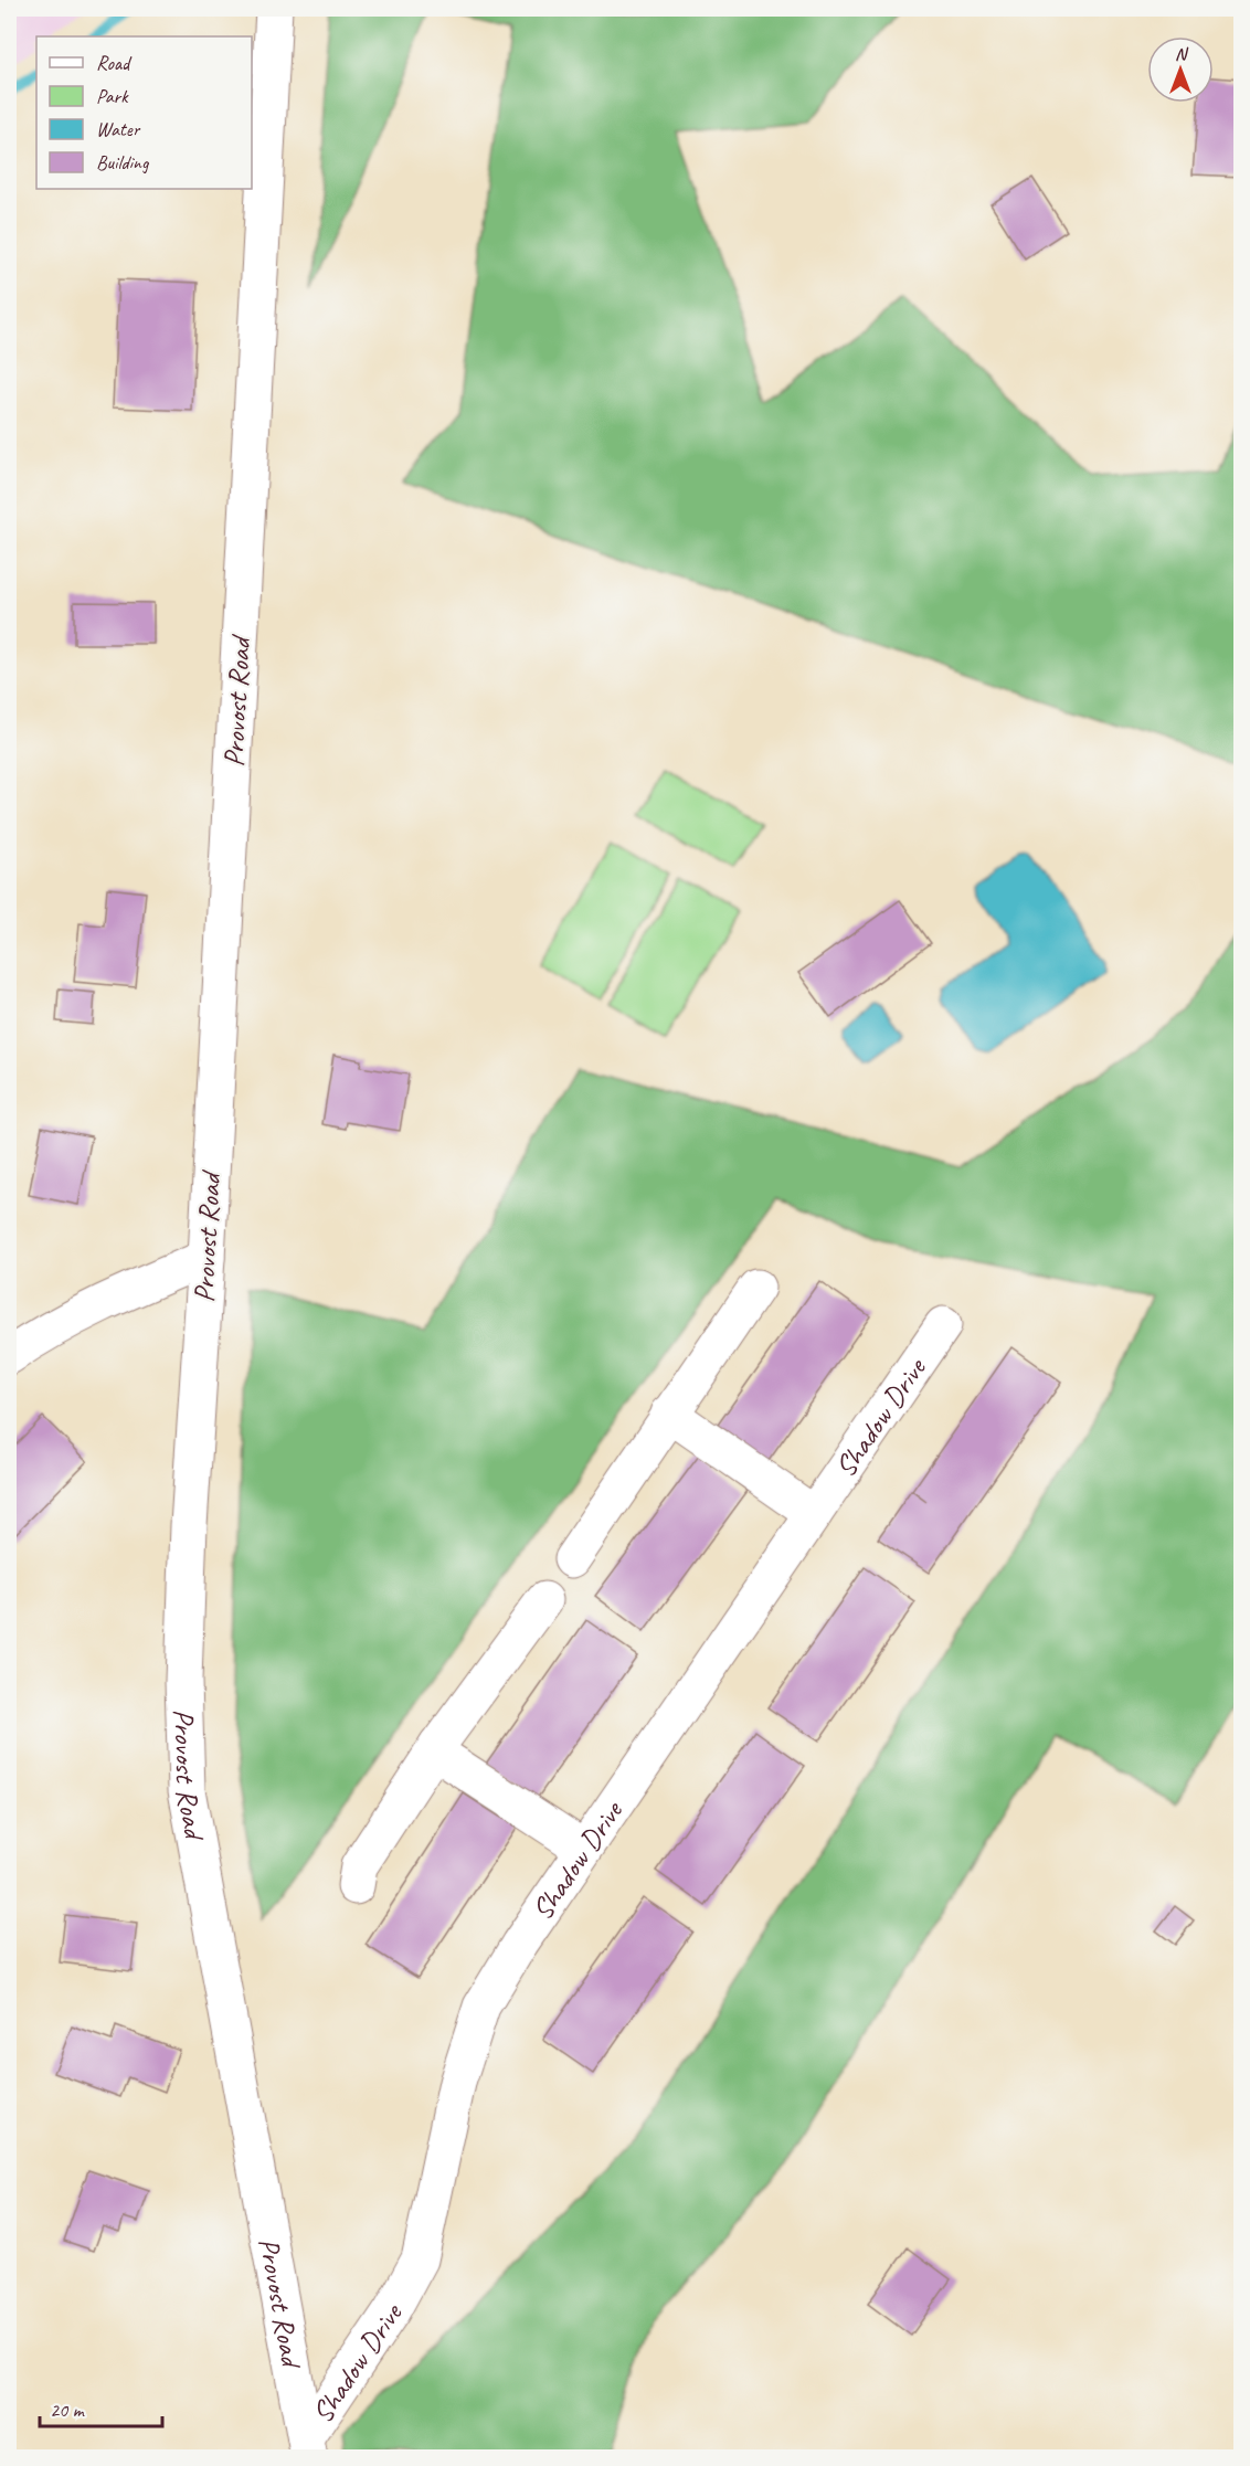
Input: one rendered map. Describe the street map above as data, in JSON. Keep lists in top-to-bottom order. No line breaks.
{"streets":{"street":["Provost Road","Shadow Drive"]},"crossings":[["Provost Road","Shadow Drive"]],"legend":["Road","Park","Water","Building"],"scale_bar":"20 m","north":"top"}
